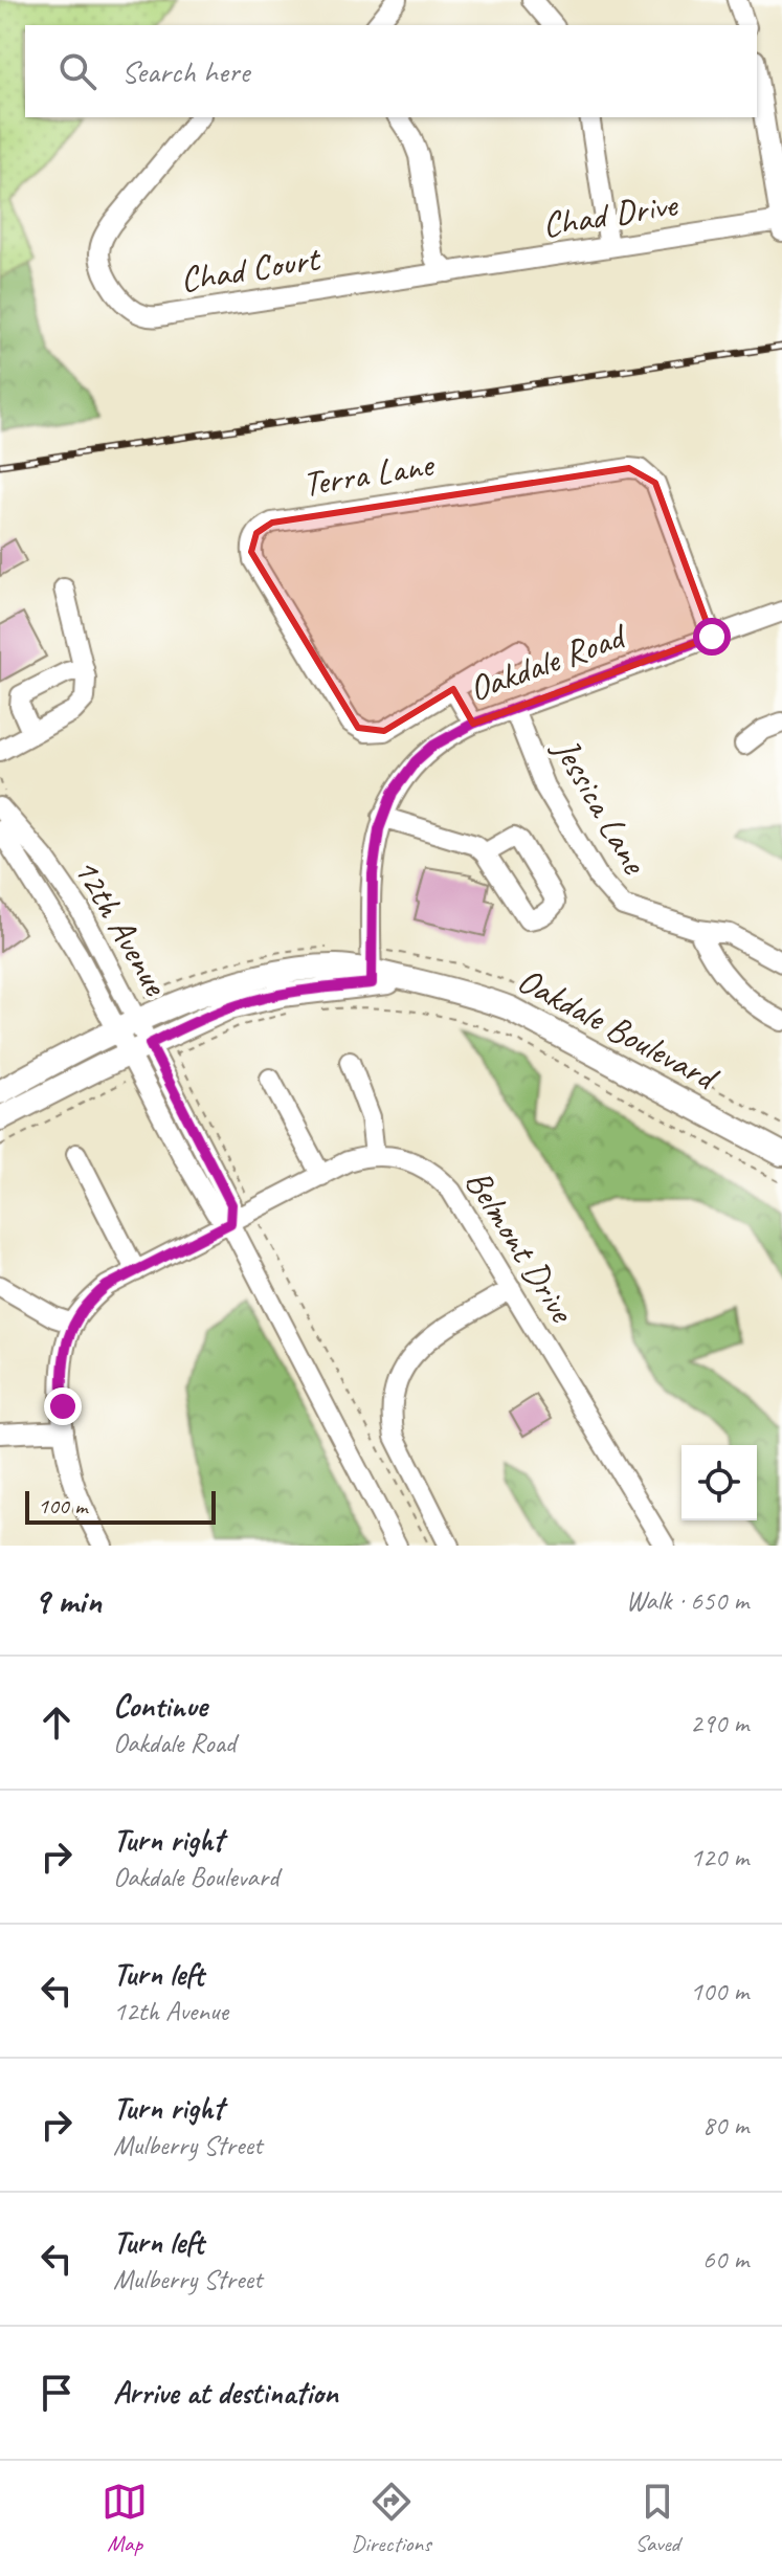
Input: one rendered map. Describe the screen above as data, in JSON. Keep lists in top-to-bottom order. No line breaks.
{"streets":{"main road":["Oakdale Boulevard"],"street":["Chad Drive","Chad Court","Terra Lane","Oakdale Road","Jessica Lane","12th Avenue","Belmont Drive"]},"crossings":[["Chad Drive","Chad Court"],["Terra Lane","Oakdale Road"],["Oakdale Road","Jessica Lane"],["Oakdale Road","Oakdale Boulevard"],["12th Avenue","Oakdale Boulevard"],["12th Avenue","Belmont Drive"]],"scale_bar":"100 m","page":{"search":"Search here","scale":"100 m","heading":["9 min","Walk · 650 m"],"list":[["Continue","Oakdale Road","290 m"],["Turn right","Oakdale Boulevard","120 m"],["Turn left","12th Avenue","100 m"],["Turn right","Mulberry Street","80 m"],["Turn left","Mulberry Street","60 m"],"Arrive at destination"],"nav":["Map","Directions","Saved"]}}
